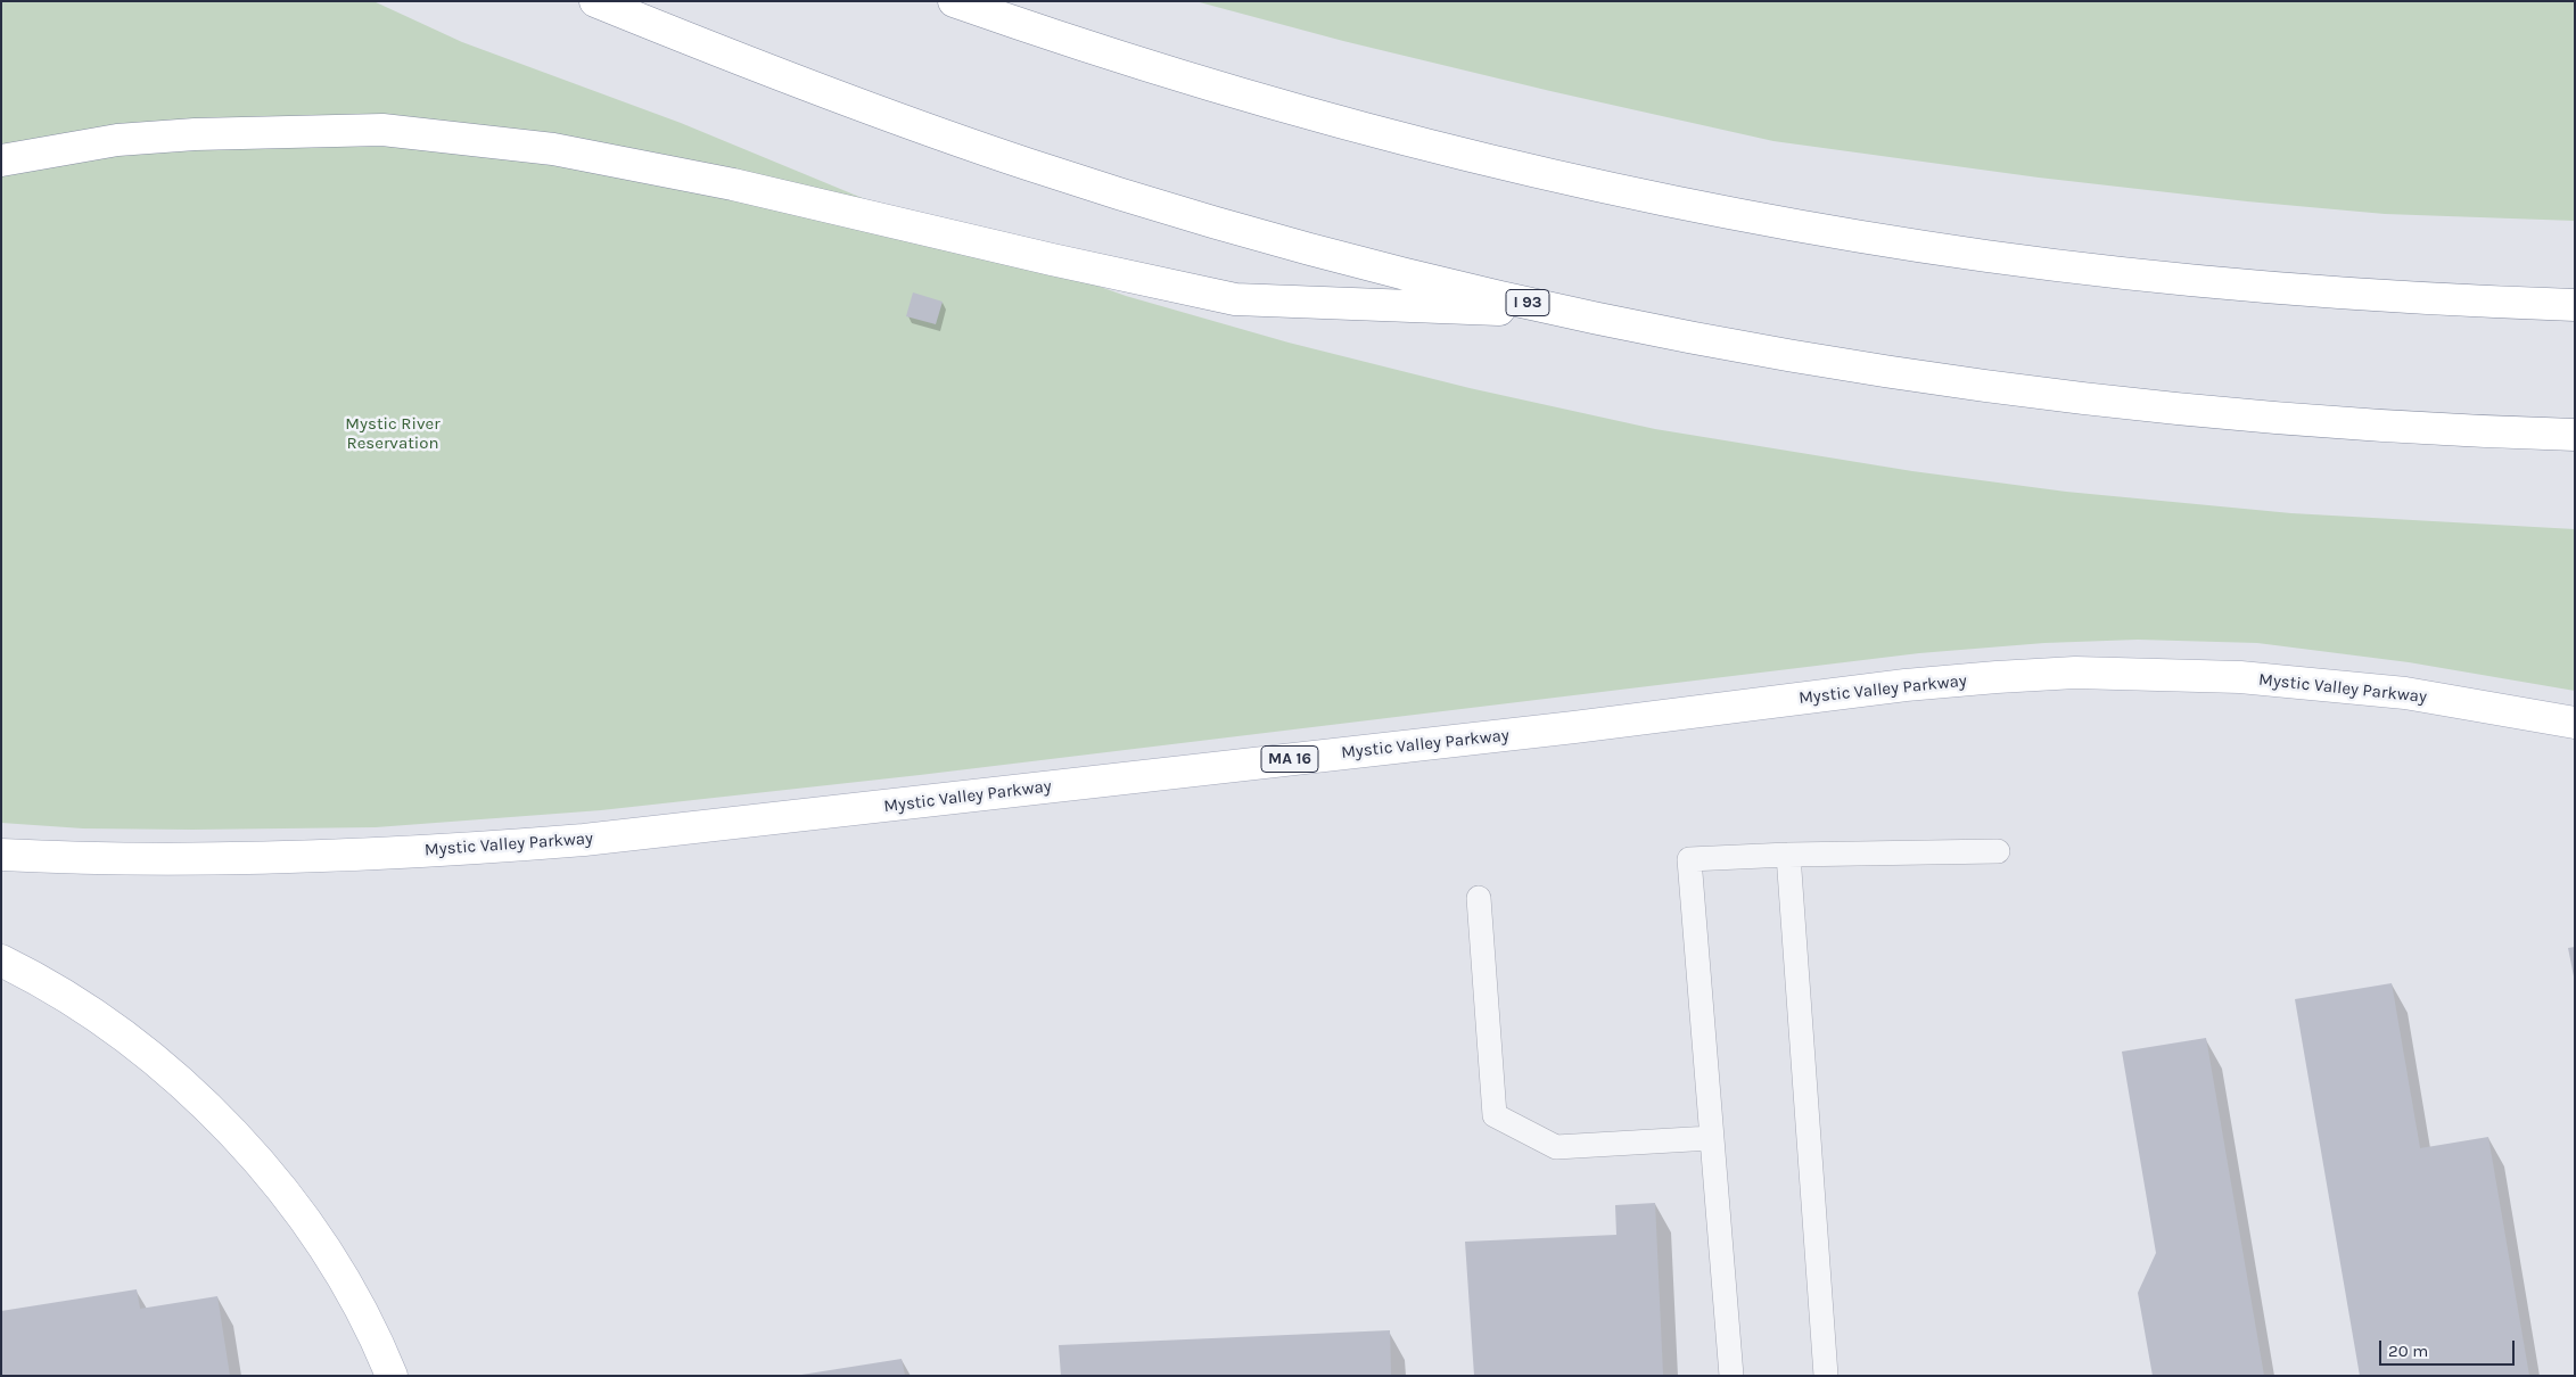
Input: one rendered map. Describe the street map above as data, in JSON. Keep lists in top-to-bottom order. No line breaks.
{"streets":{"main road":["I 93","Mystic Valley Parkway","MA 16"]},"parks":["Mystic River Reservation"],"scale_bar":"20 m"}
